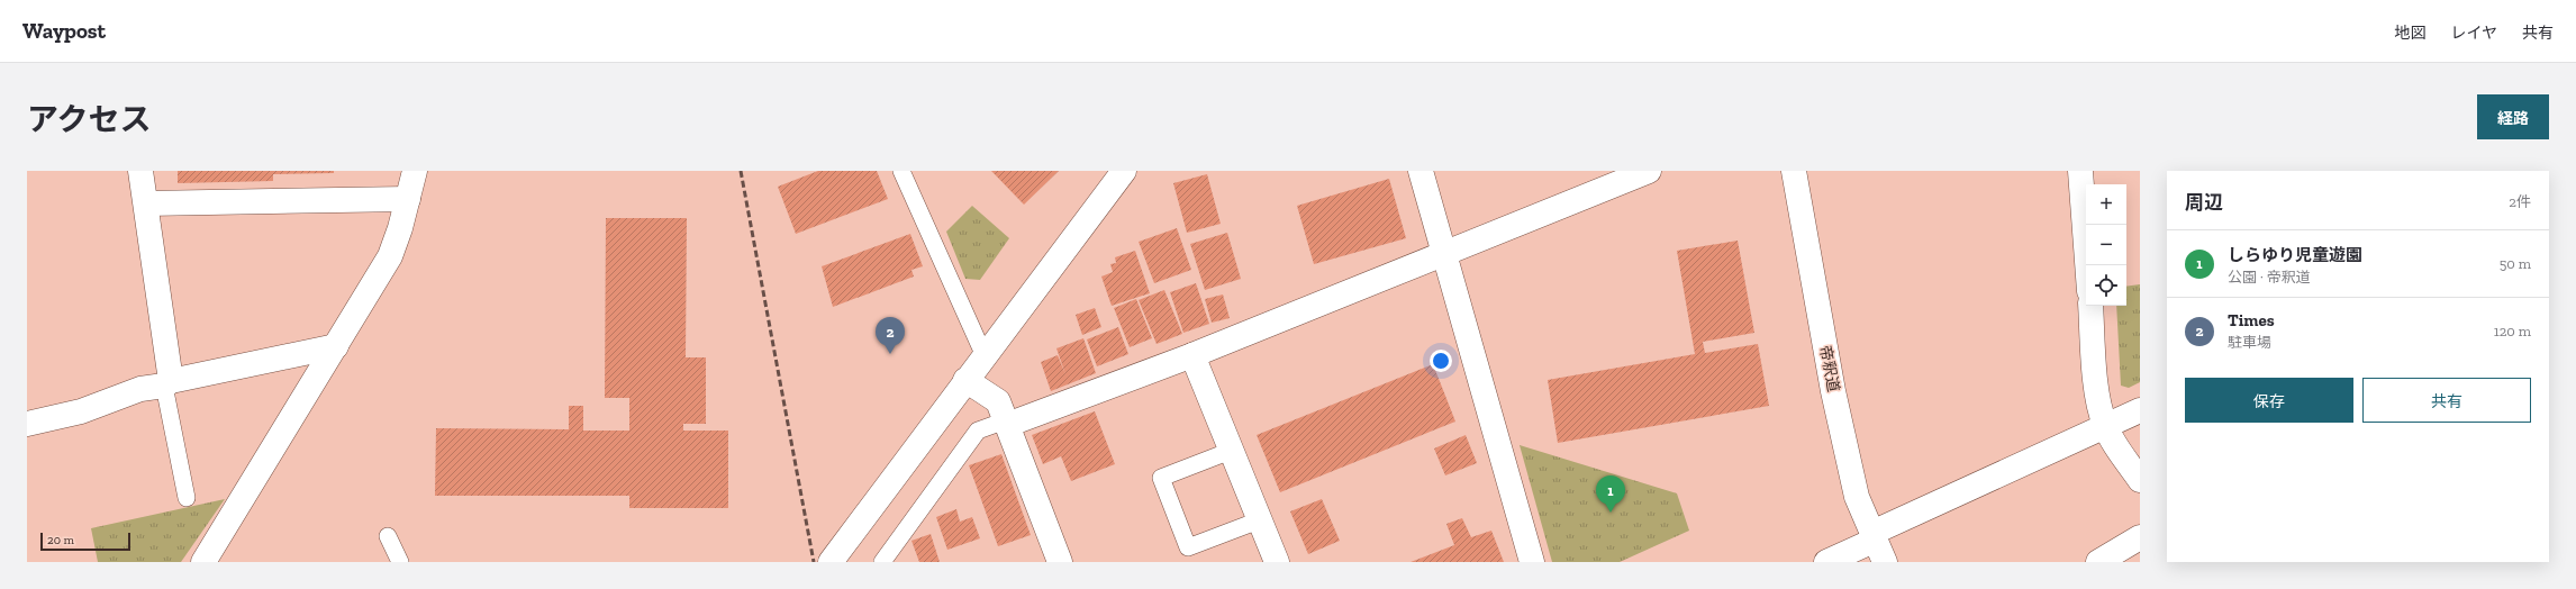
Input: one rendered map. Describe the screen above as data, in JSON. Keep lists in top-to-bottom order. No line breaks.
{"streets":{"street":["帝釈道"]},"scale_bar":"20 m","page":{"header":"Waypost","nav":["地図","レイヤ","共有"],"title":"アクセス","buttons":["経路",["保存","共有"]],"heading":["周辺","2件"],"map_buttons":["+","−"],"list":[{"mark":"1","name":"しらゆり児童遊園","note":"公園 · 帝釈道","value":"50 m"},{"mark":"2","name":"Times","note":"駐車場","value":"120 m"}],"pins":["2","1"],"scale":"20 m"}}
